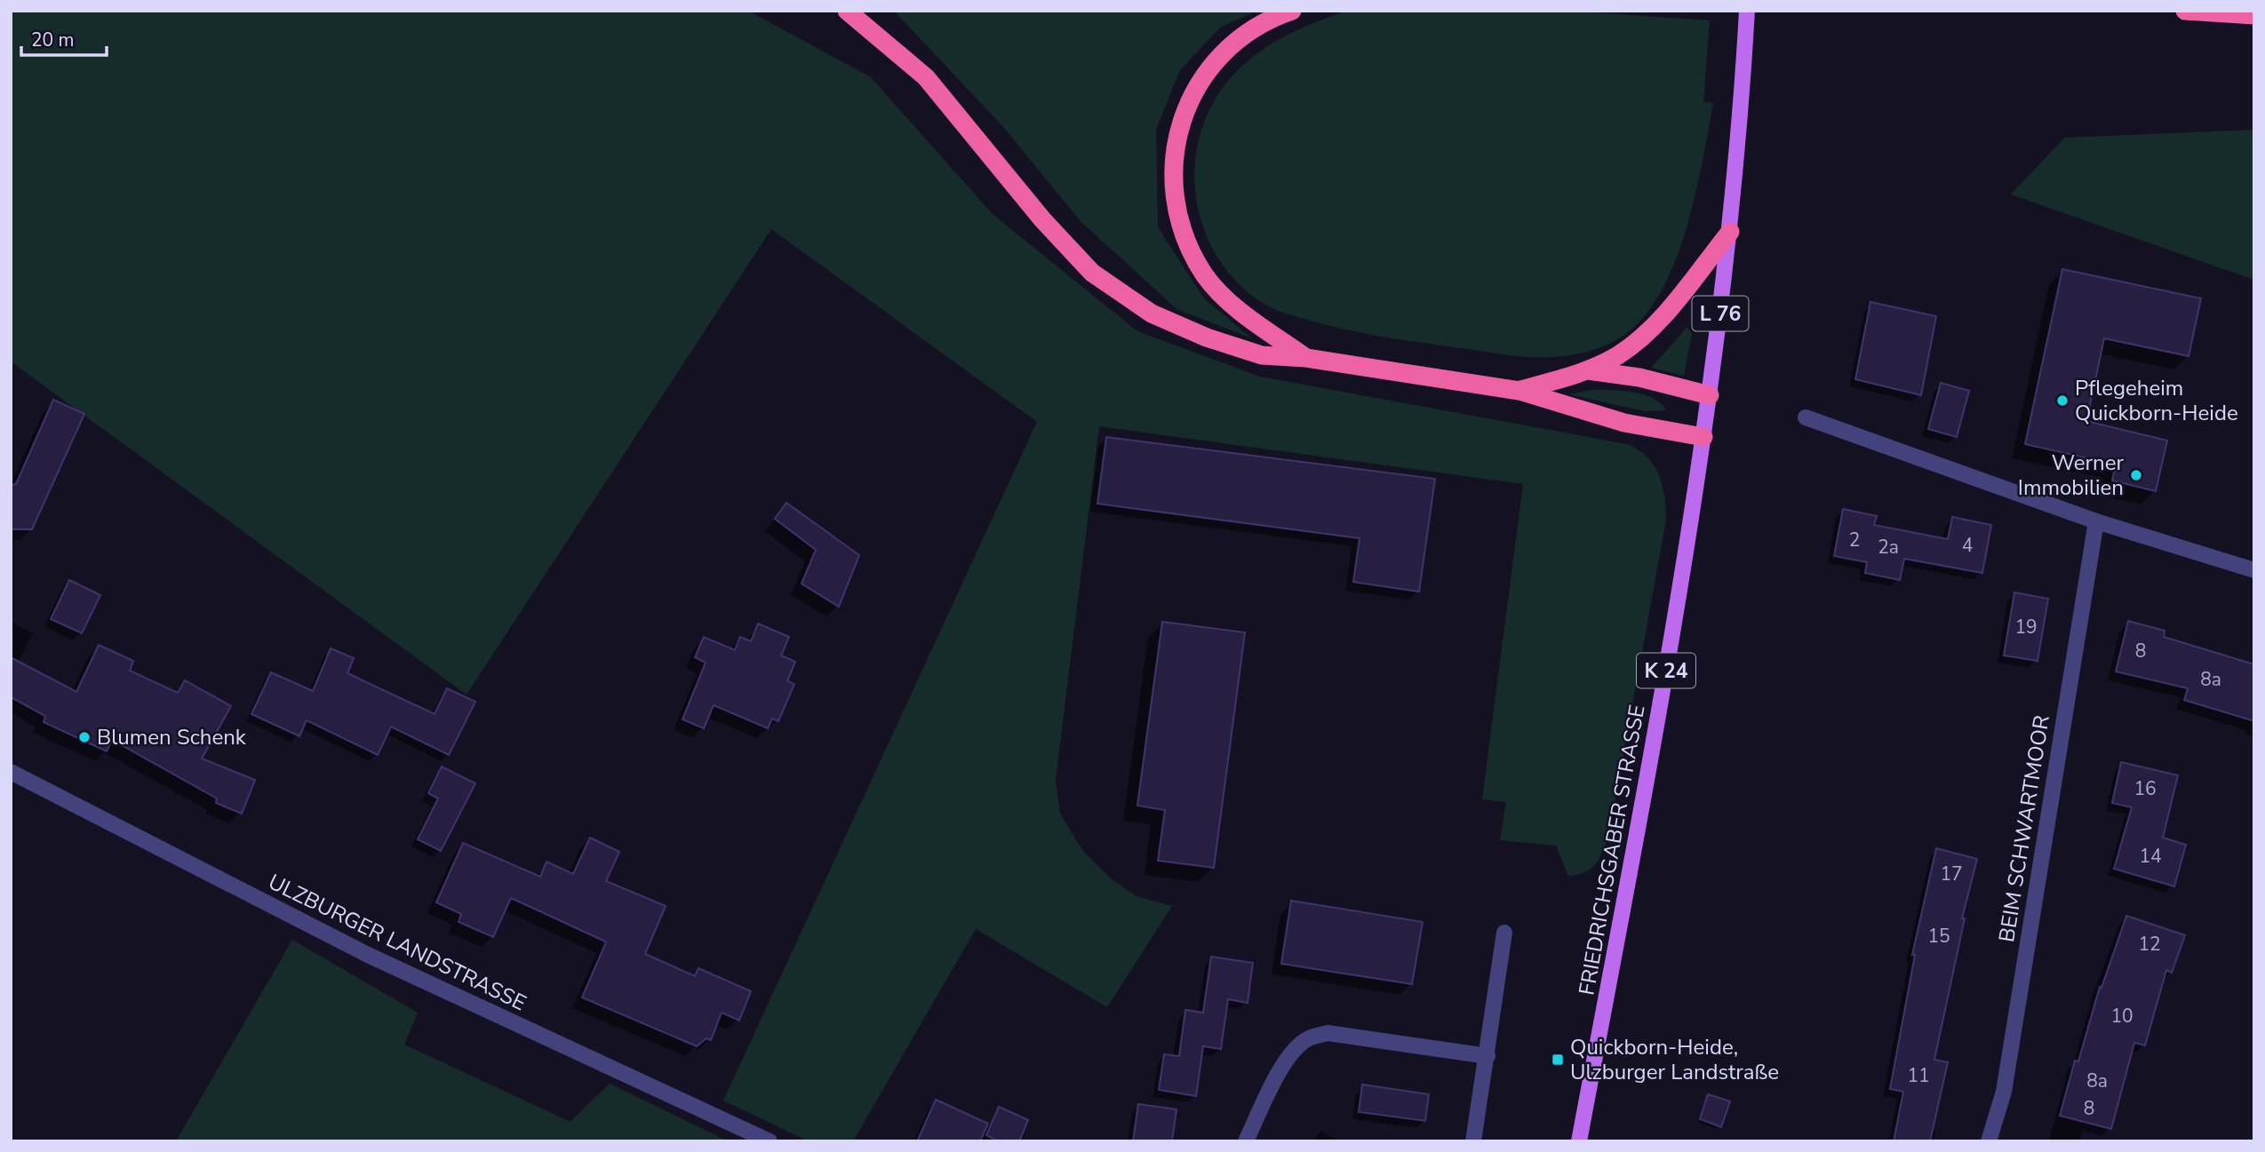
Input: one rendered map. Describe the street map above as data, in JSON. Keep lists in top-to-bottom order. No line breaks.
{"streets":{"main road":["L 76","K 24","FRIEDRICHSGABER STRASSE"],"street":["BEIM SCHWARTMOOR","ULZBURGER LANDSTRASSE"]},"places":{"other":["Pflegeheim Quickborn-Heide","Werner Immobilien","Blumen Schenk"],"transit":["Quickborn-Heide, Ulzburger Landstraße"]},"house_numbers":["2","4","2a","19","8","8a","16","14","17","15","12","10","11","8a","8"],"scale_bar":"20 m"}
